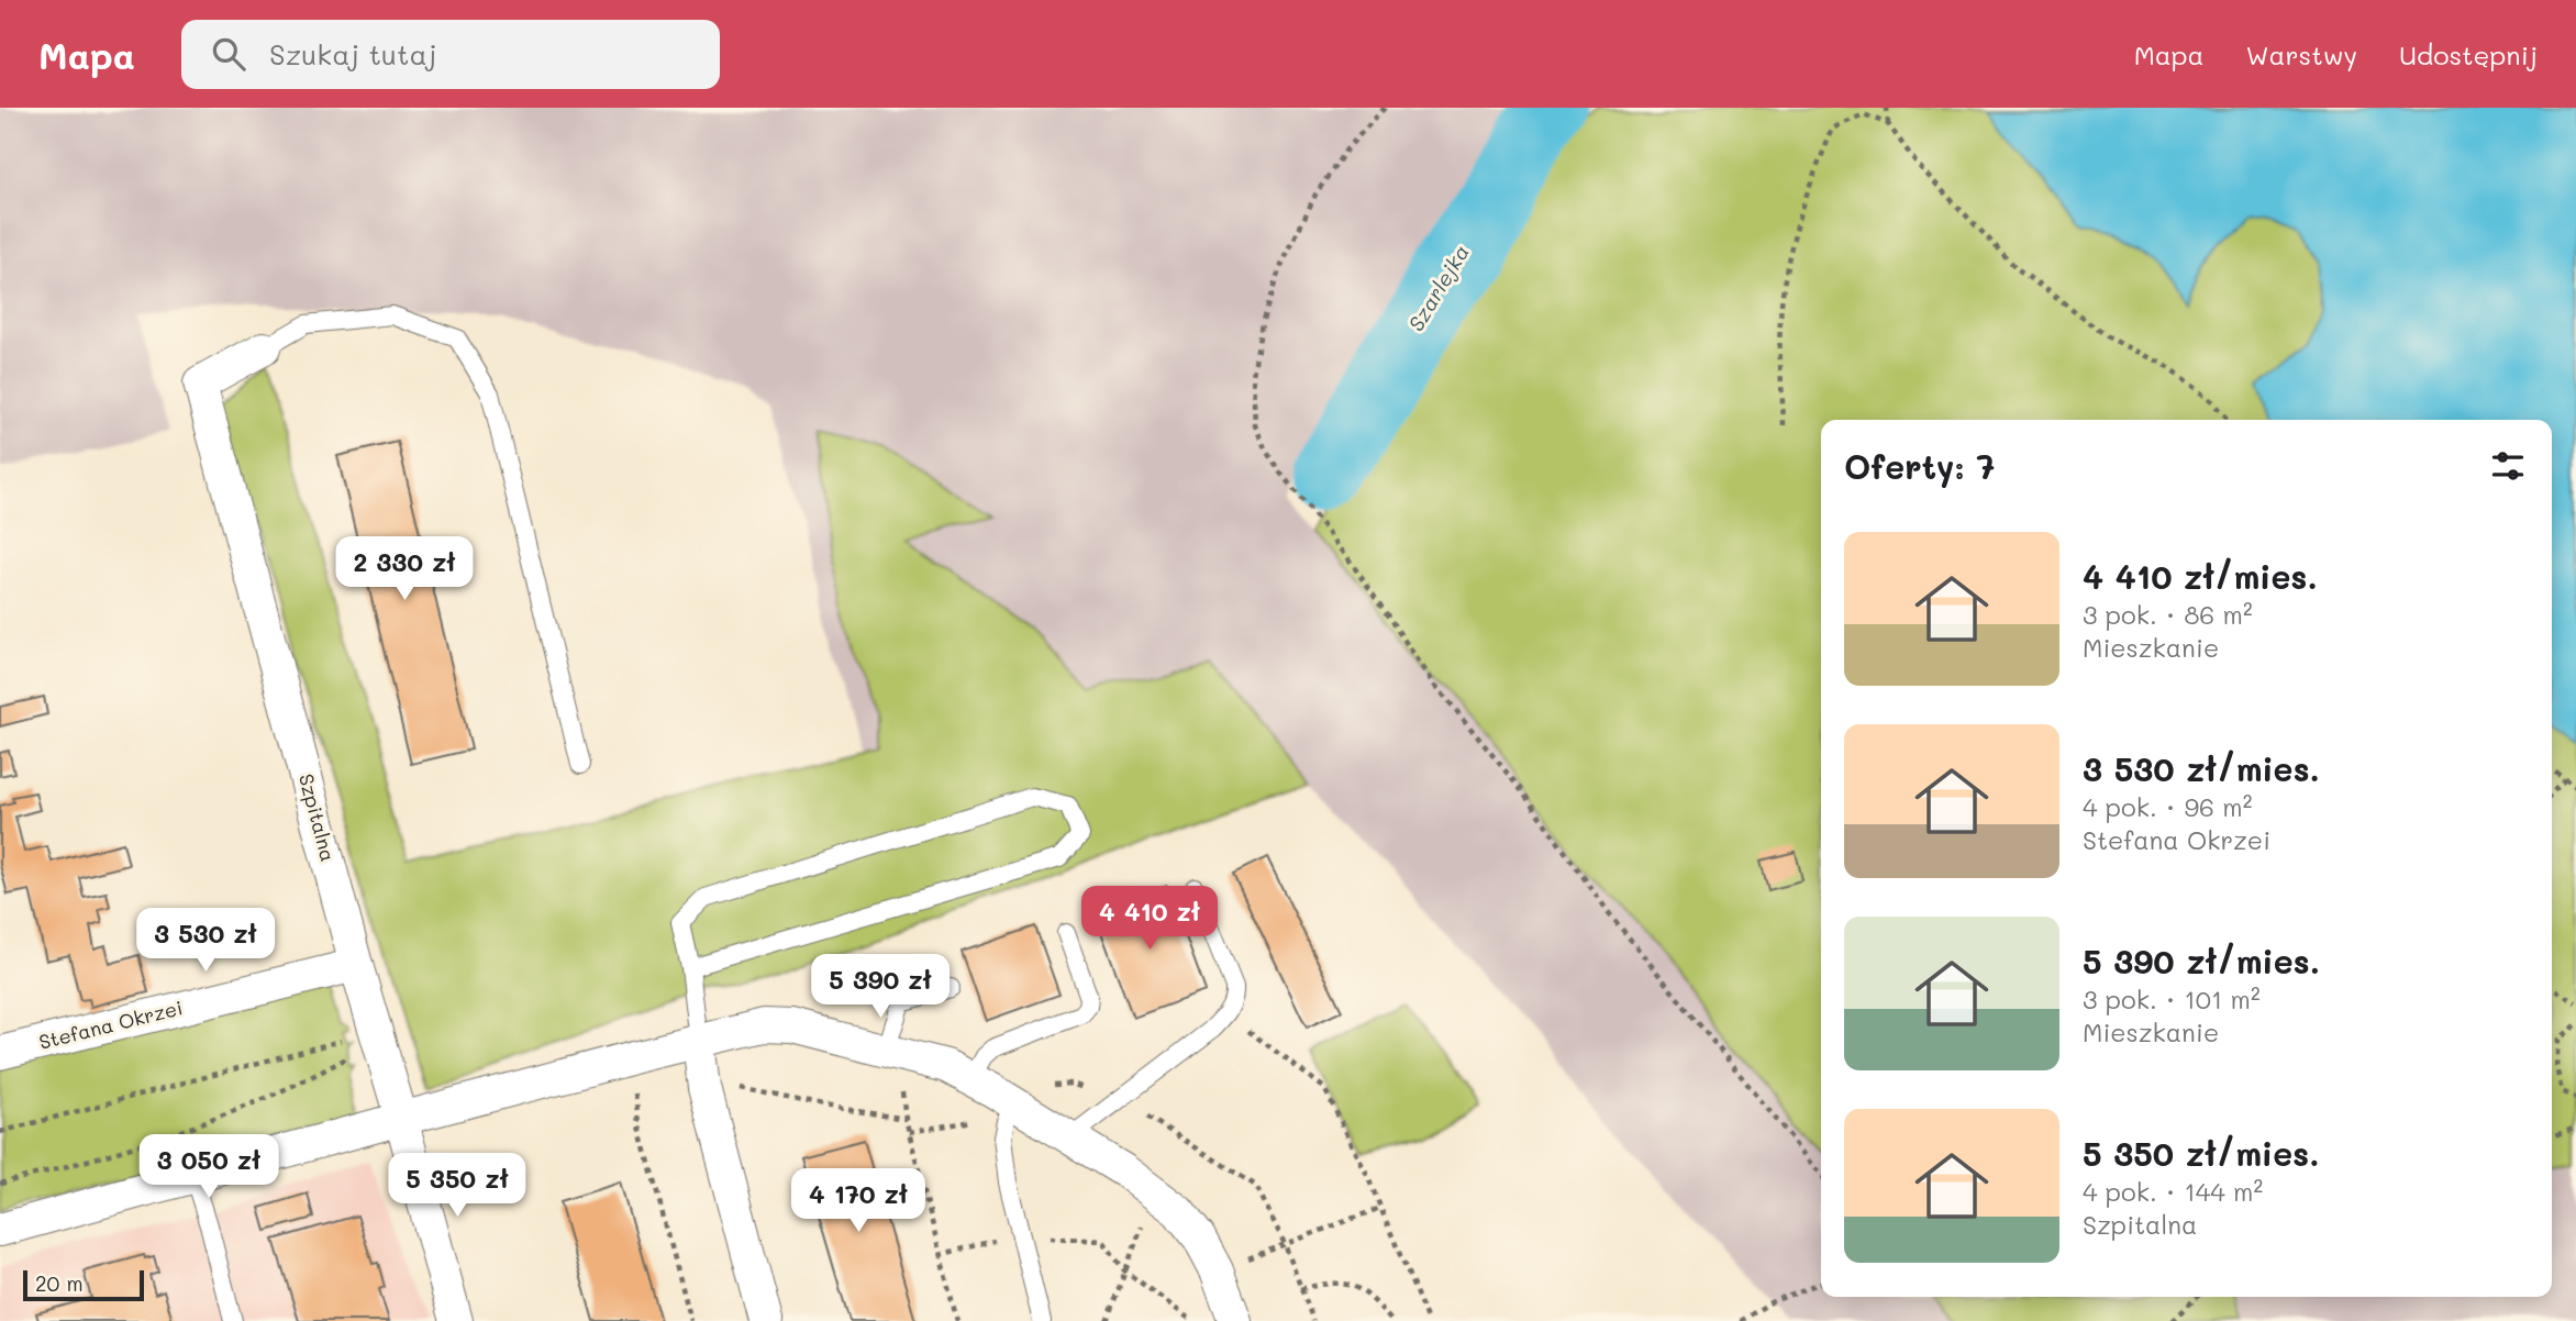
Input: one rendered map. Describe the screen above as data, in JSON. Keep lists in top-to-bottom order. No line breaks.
{"streets":{"street":["Szpitalna","Stefana Okrzei"]},"crossings":[["Szpitalna","Stefana Okrzei"]],"water":["Szarlejka"],"scale_bar":"20 m","page":{"header":"Mapa","search":"Szukaj tutaj","nav":["Mapa","Warstwy","Udostępnij"],"heading":"Oferty: 7","list":[{"name":"4 410 zł/mies.","note":"3 pok. · 86 m² · Mieszkanie"},{"name":"3 530 zł/mies.","note":"4 pok. · 96 m² · Stefana Okrzei"},{"name":"5 390 zł/mies.","note":"3 pok. · 101 m² · Mieszkanie"},{"name":"5 350 zł/mies.","note":"4 pok. · 144 m² · Szpitalna"}],"price":["2 330 zł","4 410 zł","3 530 zł","5 390 zł","3 050 zł","5 350 zł","4 170 zł"],"scale":"20 m"}}
